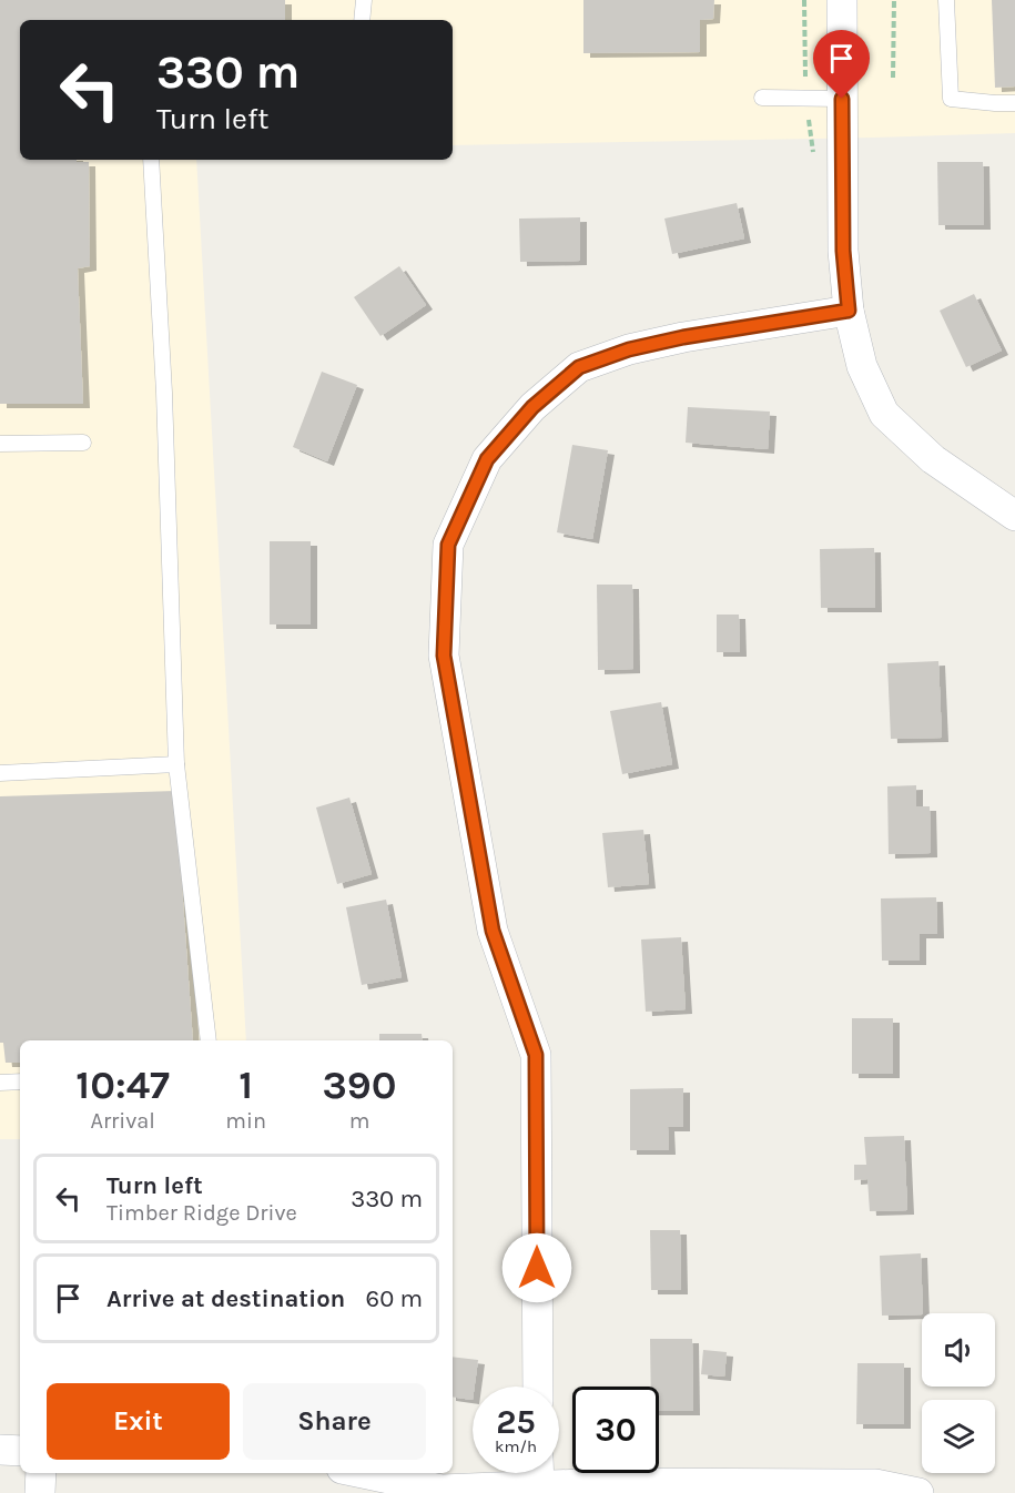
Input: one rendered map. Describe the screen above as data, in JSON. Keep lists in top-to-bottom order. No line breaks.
{"page":{"turn":["330 m","Turn left"],"eta":["10:47","Arrival","1","min","390","m"],"list":[{"name":"Turn left","note":"Timber Ridge Drive","value":"330 m"},{"name":"Arrive at destination","value":"60 m"}],"buttons":["Exit","Share"],"speed":"25 km/h","limit":"30"}}
